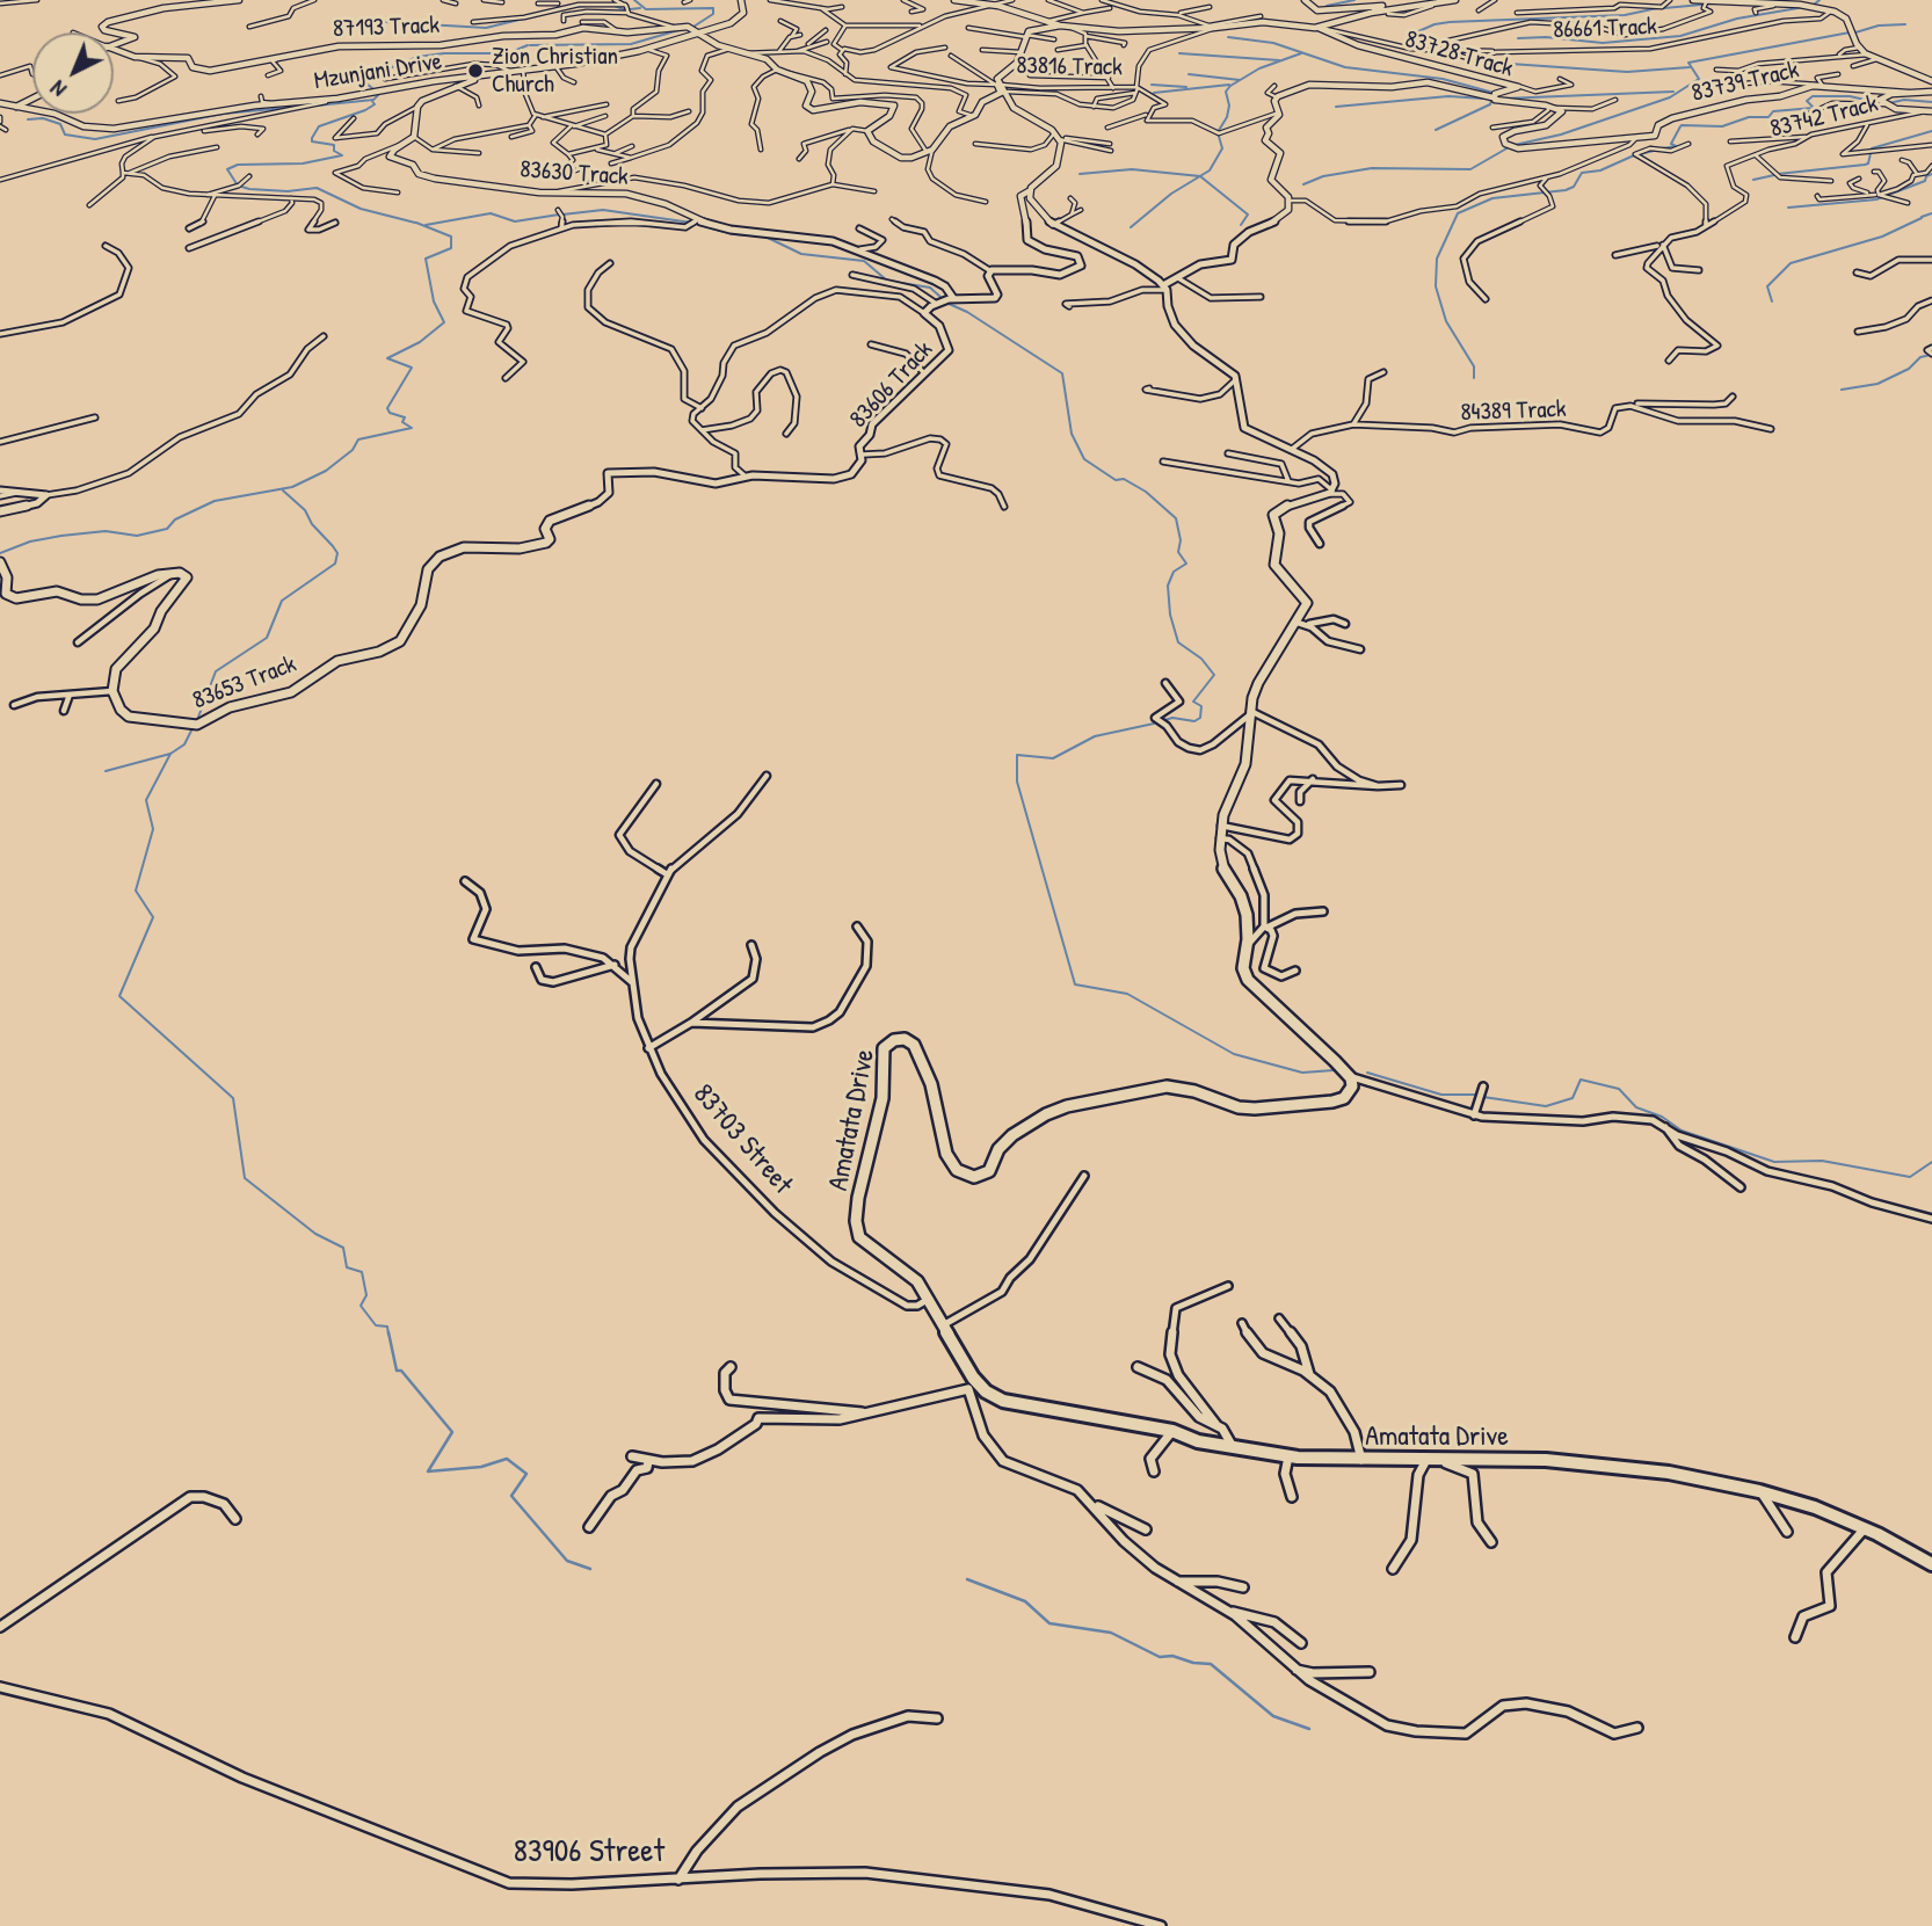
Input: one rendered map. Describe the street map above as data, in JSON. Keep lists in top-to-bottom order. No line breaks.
{"streets":{"street":["87193 Track","86661 Track","83728 Track","83816 Track","Mzunjani Drive","83739 Track","83742 Track","83630 Track","83606 Track","84389 Track","83653 Track","Amatata Drive","83703 Street","83906 Street"]},"crossings":[["87193 Track","Mzunjani Drive"],["83739 Track","83742 Track"],["83606 Track","83653 Track"],["Amatata Drive","83703 Street"]],"places":["Zion Christian Church"],"north":"bottom left"}
